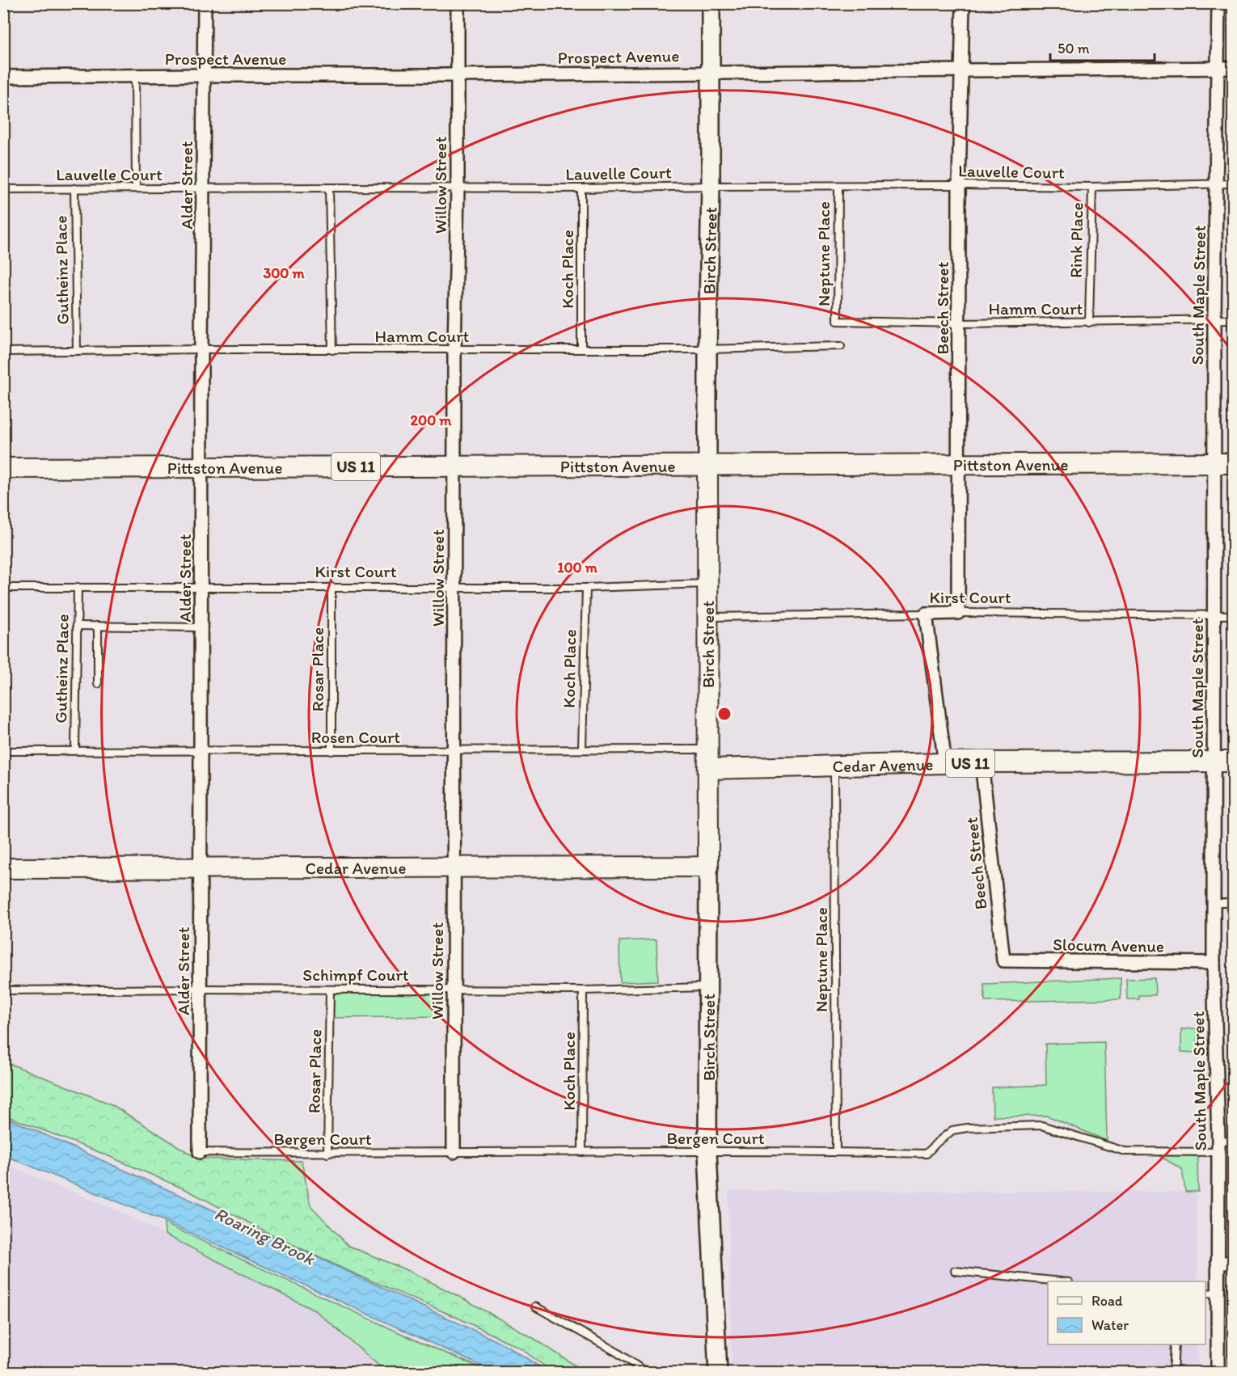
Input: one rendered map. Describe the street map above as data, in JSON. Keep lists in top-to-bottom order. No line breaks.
{"streets":{"main road":["Birch Street","Pittston Avenue","US 11","Cedar Avenue"],"street":["Prospect Avenue","Alder Street","Willow Street","South Maple Street","Beech Street","Kirst Court","Slocum Avenue"],"lane":["Lauvelle Court","Rink Place","Neptune Place","Koch Place","Gutheinz Place","Hamm Court","Rosar Place","Rosen Court","Schimpf Court","Bergen Court"]},"crossings":[["Prospect Avenue","Alder Street"],["Prospect Avenue","Willow Street"],["Prospect Avenue","Birch Street"],["Prospect Avenue","South Maple Street"],["Prospect Avenue","Beech Street"],["Lauvelle Court","Alder Street"],["Lauvelle Court","Willow Street"],["Lauvelle Court","Rink Place"],["Lauvelle Court","Birch Street"],["Lauvelle Court","Neptune Place"],["Lauvelle Court","Koch Place"],["Lauvelle Court","Gutheinz Place"],["Lauvelle Court","South Maple Street"],["Lauvelle Court","Beech Street"],["Alder Street","Hamm Court"],["Alder Street","Pittston Avenue"],["Alder Street","Kirst Court"],["Alder Street","Rosen Court"],["Alder Street","Cedar Avenue"],["Alder Street","Schimpf Court"],["Alder Street","Bergen Court"],["Willow Street","Hamm Court"],["Willow Street","Pittston Avenue"],["Willow Street","Kirst Court"],["Willow Street","Rosen Court"],["Willow Street","Cedar Avenue"],["Willow Street","Schimpf Court"],["Willow Street","Bergen Court"],["Rink Place","Hamm Court"],["Birch Street","Hamm Court"],["Birch Street","Pittston Avenue"],["Birch Street","Kirst Court"],["Birch Street","Rosen Court"],["Birch Street","Cedar Avenue"],["Birch Street","Schimpf Court"],["Birch Street","Bergen Court"],["Neptune Place","Hamm Court"],["Neptune Place","Cedar Avenue"],["Neptune Place","Bergen Court"],["Koch Place","Hamm Court"],["Koch Place","Kirst Court"],["Koch Place","Rosen Court"],["Koch Place","Schimpf Court"],["Koch Place","Bergen Court"],["Gutheinz Place","Hamm Court"],["Gutheinz Place","Kirst Court"],["Gutheinz Place","Rosen Court"],["South Maple Street","Hamm Court"],["South Maple Street","Pittston Avenue"],["South Maple Street","Kirst Court"],["South Maple Street","Cedar Avenue"],["South Maple Street","Slocum Avenue"],["South Maple Street","Bergen Court"],["Beech Street","Hamm Court"],["Beech Street","Pittston Avenue"],["Beech Street","Kirst Court"],["Beech Street","Cedar Avenue"],["Beech Street","Slocum Avenue"],["Kirst Court","Rosar Place"],["Rosar Place","Rosen Court"],["Rosar Place","Schimpf Court"],["Rosar Place","Bergen Court"]],"water":["Roaring Brook"],"legend":["Road","Water"],"scale_bar":"50 m","rings":["300 m","200 m","100 m"]}
